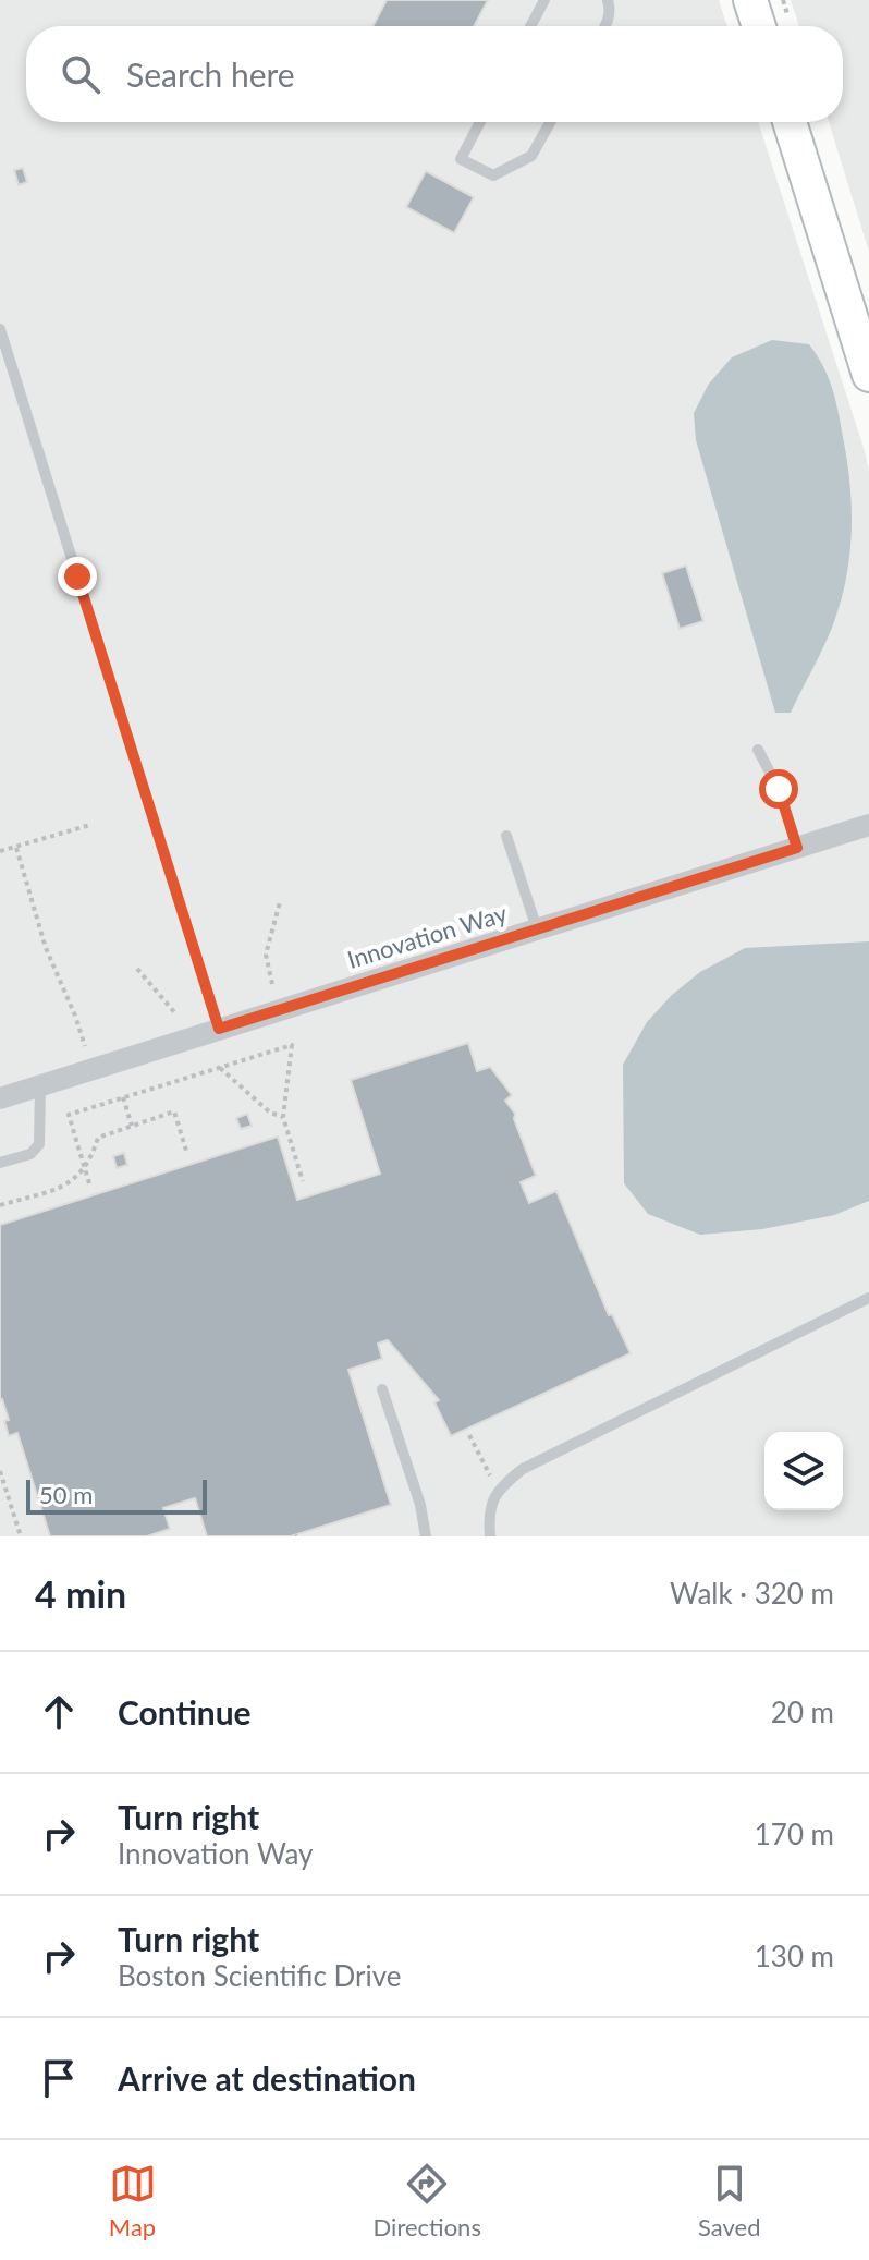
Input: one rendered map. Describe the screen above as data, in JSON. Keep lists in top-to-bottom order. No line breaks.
{"streets":{"street":["Innovation Way"]},"scale_bar":"50 m","page":{"search":"Search here","scale":"50 m","heading":["4 min","Walk · 320 m"],"list":[["Continue","20 m"],["Turn right","Innovation Way","170 m"],["Turn right","Boston Scientific Drive","130 m"],"Arrive at destination"],"nav":["Map","Directions","Saved"]}}
